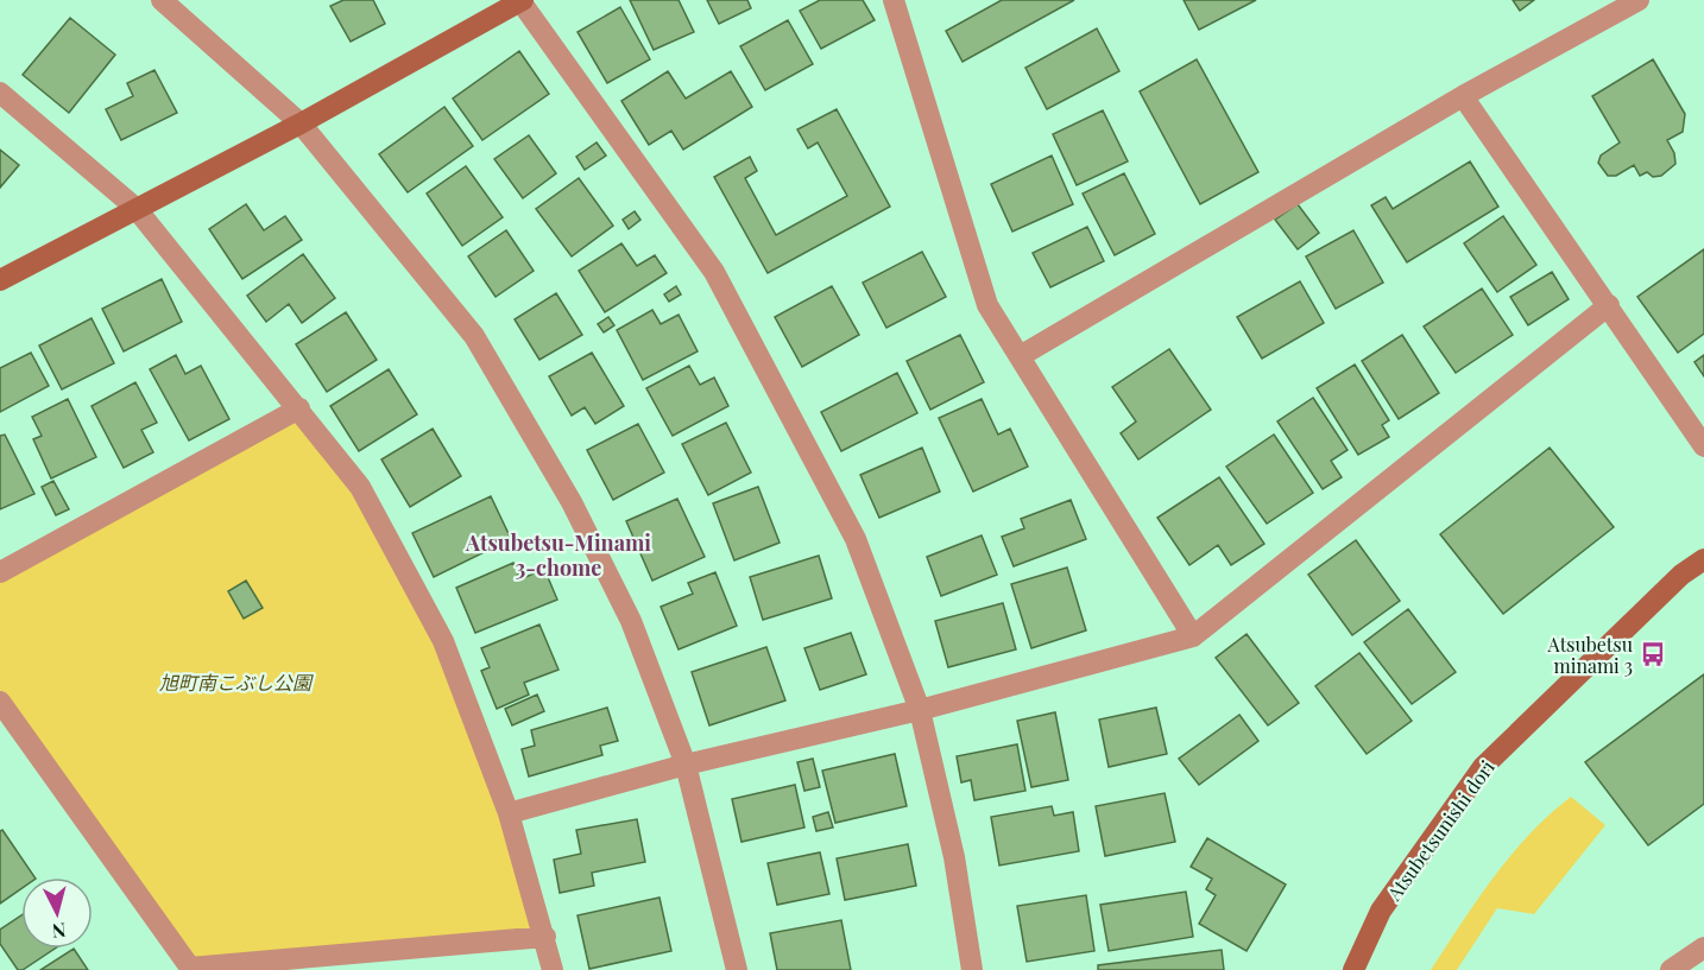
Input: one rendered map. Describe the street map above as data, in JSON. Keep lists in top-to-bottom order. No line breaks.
{"streets":{"street":["Atsubetsunishi dori"]},"districts":["Atsubetsu-Minami 3-chome"],"parks":["旭町南こぶし公園"],"places":{"bus stop":["Atsubetsu minami 3"]},"north":"bottom"}
